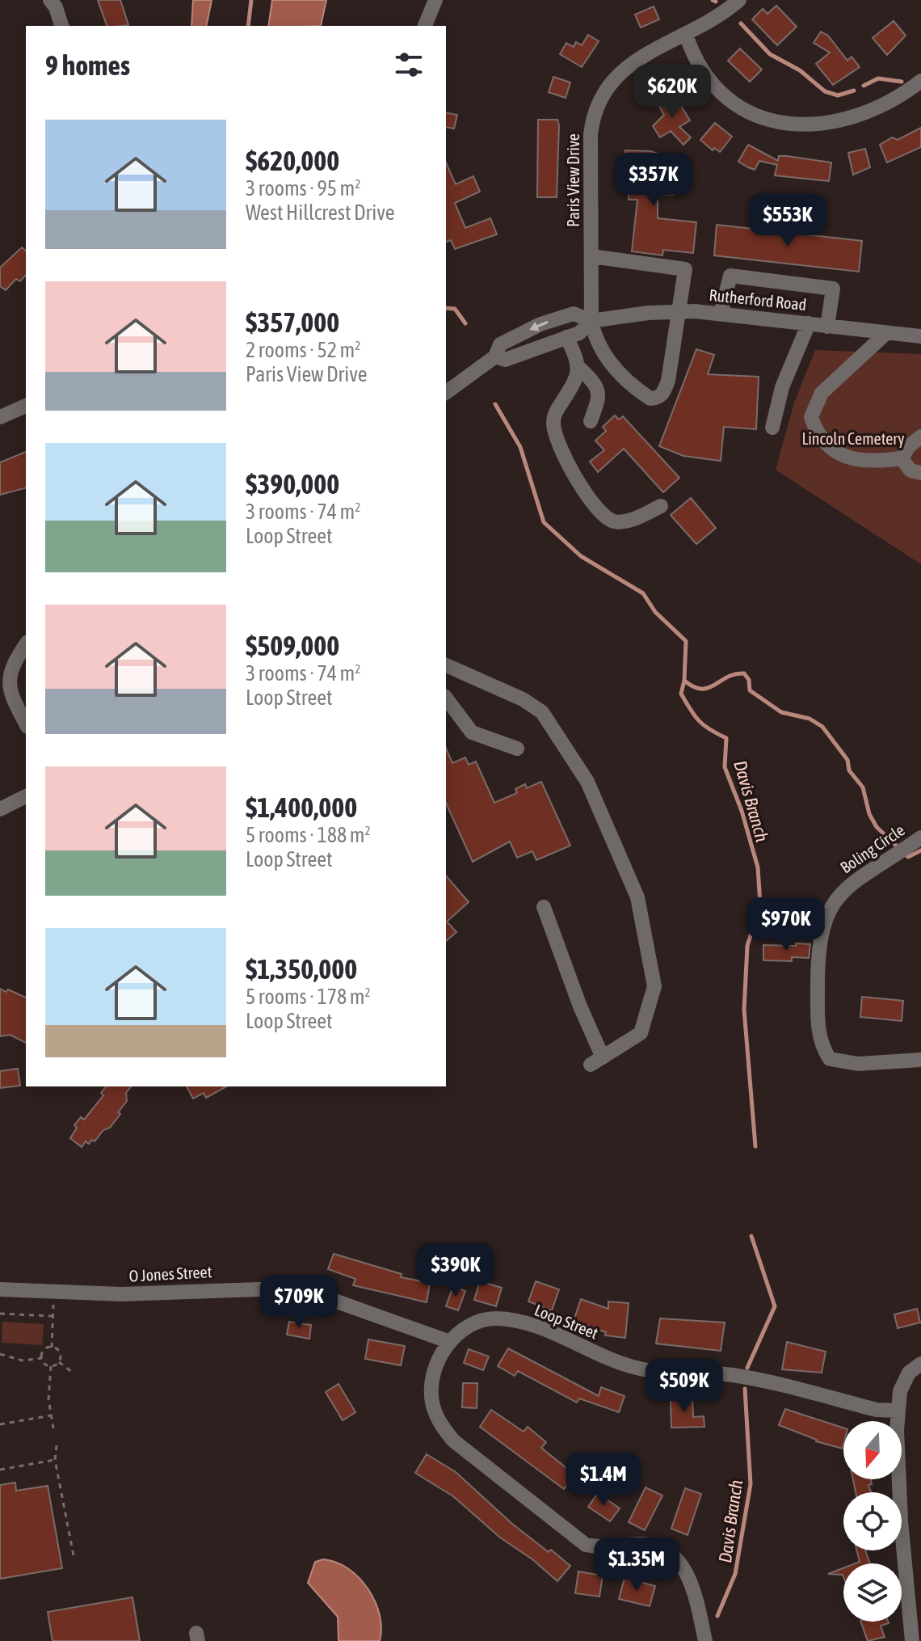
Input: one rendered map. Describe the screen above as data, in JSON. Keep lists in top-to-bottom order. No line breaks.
{"streets":{"street":["Paris View Drive","Rutherford Road","Boling Circle","O Jones Street","Loop Street"]},"crossings":[["Paris View Drive","Rutherford Road"],["O Jones Street","Loop Street"]],"water":["Davis Branch"],"parks":["Lincoln Cemetery"],"north":"bottom","page":{"heading":"9 homes","price":["$620K","$357K","$553K","$970K","$390K","$709K","$509K","$1.4M","$1.35M"],"list":[{"name":"$620,000","note":"3 rooms · 95 m² · West Hillcrest Drive"},{"name":"$357,000","note":"2 rooms · 52 m² · Paris View Drive"},{"name":"$390,000","note":"3 rooms · 74 m² · Loop Street"},{"name":"$509,000","note":"3 rooms · 74 m² · Loop Street"},{"name":"$1,400,000","note":"5 rooms · 188 m² · Loop Street"},{"name":"$1,350,000","note":"5 rooms · 178 m² · Loop Street"}]}}
